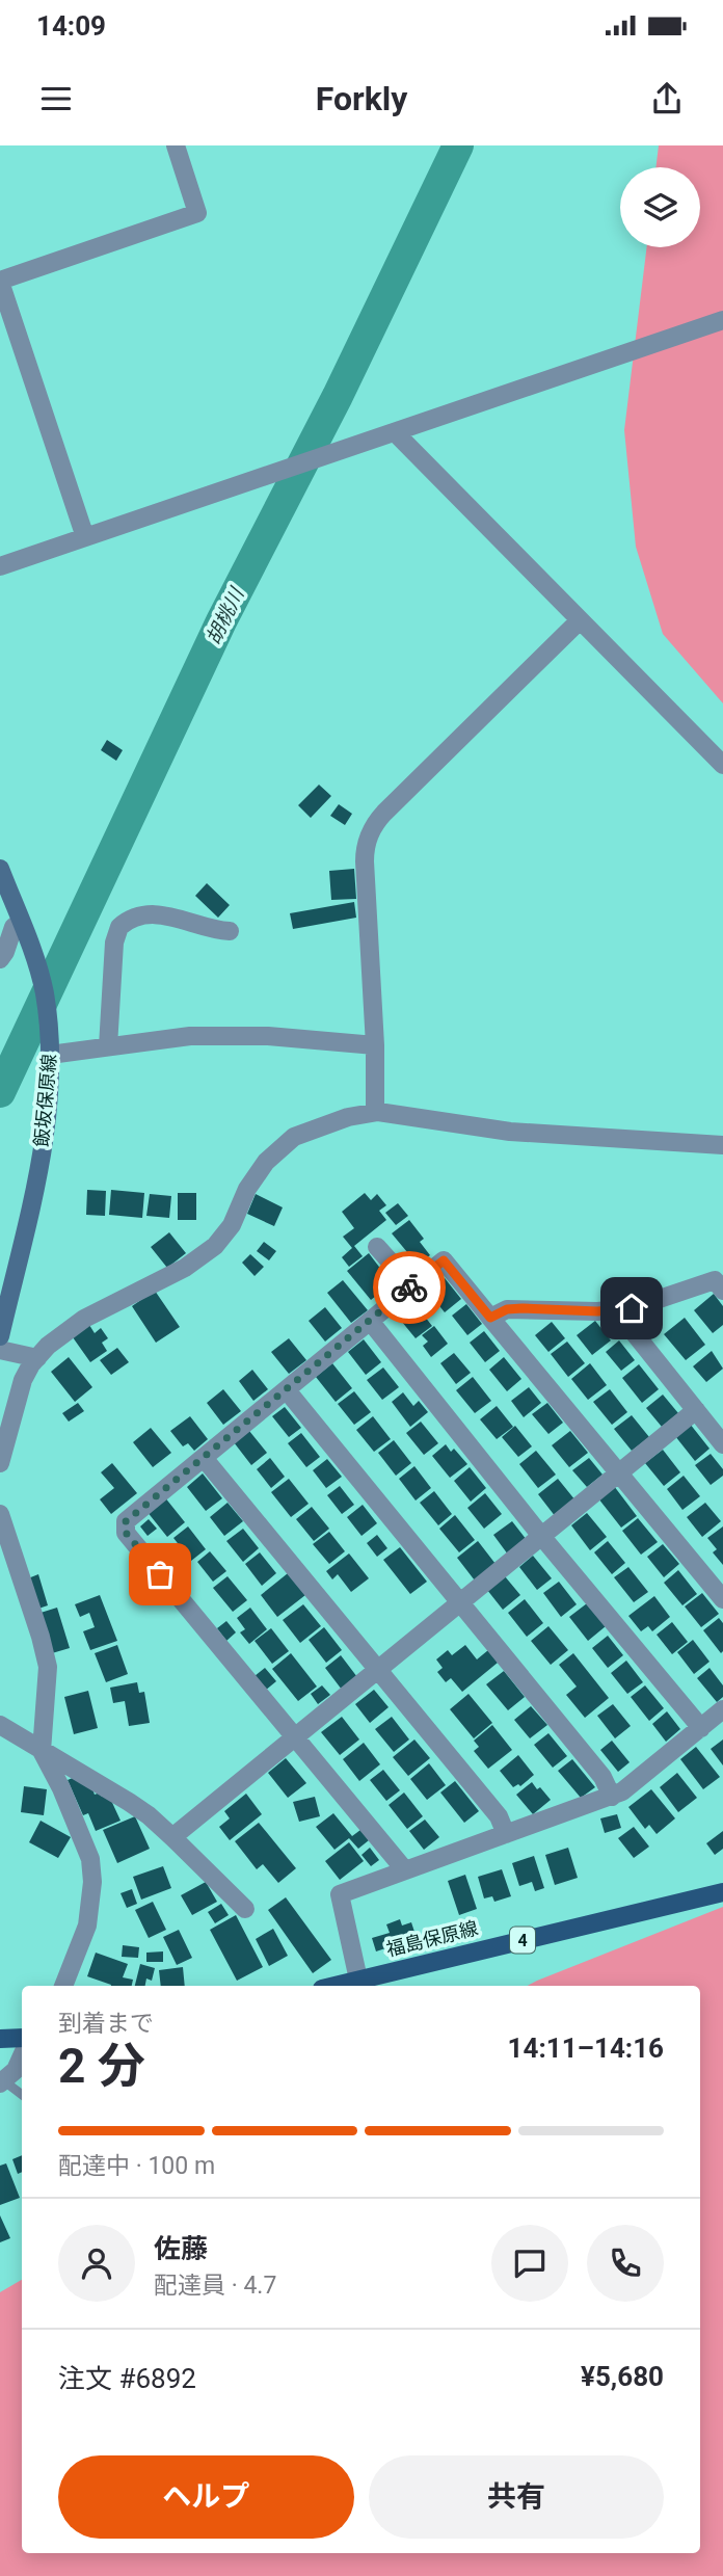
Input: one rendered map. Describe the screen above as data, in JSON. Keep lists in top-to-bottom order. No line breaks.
{"streets":{"main road":["飯坂保原線","福島保原線","4"]},"water":["胡桃川"],"page":{"status":"14:09","header":"Forkly","heading":["2 分","到着まで","14:11–14:16"],"panel":["佐藤","配達員 · 4.7","注文 #6892","¥5,680"],"bar":"配達中 · 100 m","buttons":["ヘルプ","共有"]}}
